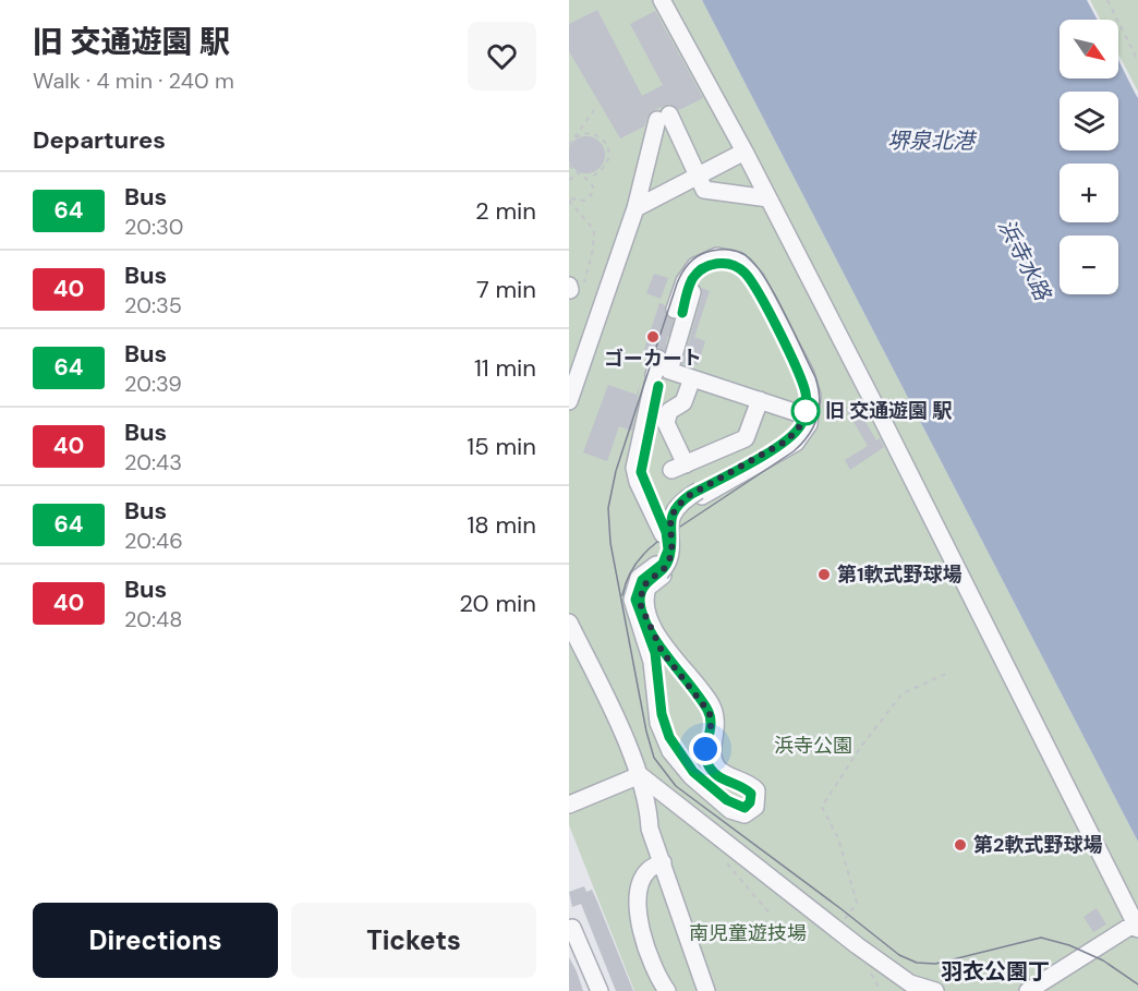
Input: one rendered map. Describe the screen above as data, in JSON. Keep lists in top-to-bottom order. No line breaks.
{"districts":["羽衣公園丁"],"water":["堺泉北港","浜寺水路"],"parks":["浜寺公園","南児童遊技場"],"places":["ゴーカート","旧 交通遊園 駅","第1軟式野球場","第2軟式野球場"],"lines":["bus line 64"],"north":"bottom right","page":{"heading":[["旧 交通遊園 駅","Walk · 4 min · 240 m"],"Departures"],"map_buttons":["+","−"],"list":[{"mark":"64","name":"Bus","note":"20:30","value":"2 min"},{"mark":"40","name":"Bus","note":"20:35","value":"7 min"},{"mark":"64","name":"Bus","note":"20:39","value":"11 min"},{"mark":"40","name":"Bus","note":"20:43","value":"15 min"},{"mark":"64","name":"Bus","note":"20:46","value":"18 min"},{"mark":"40","name":"Bus","note":"20:48","value":"20 min"}],"buttons":["Directions","Tickets"]}}
